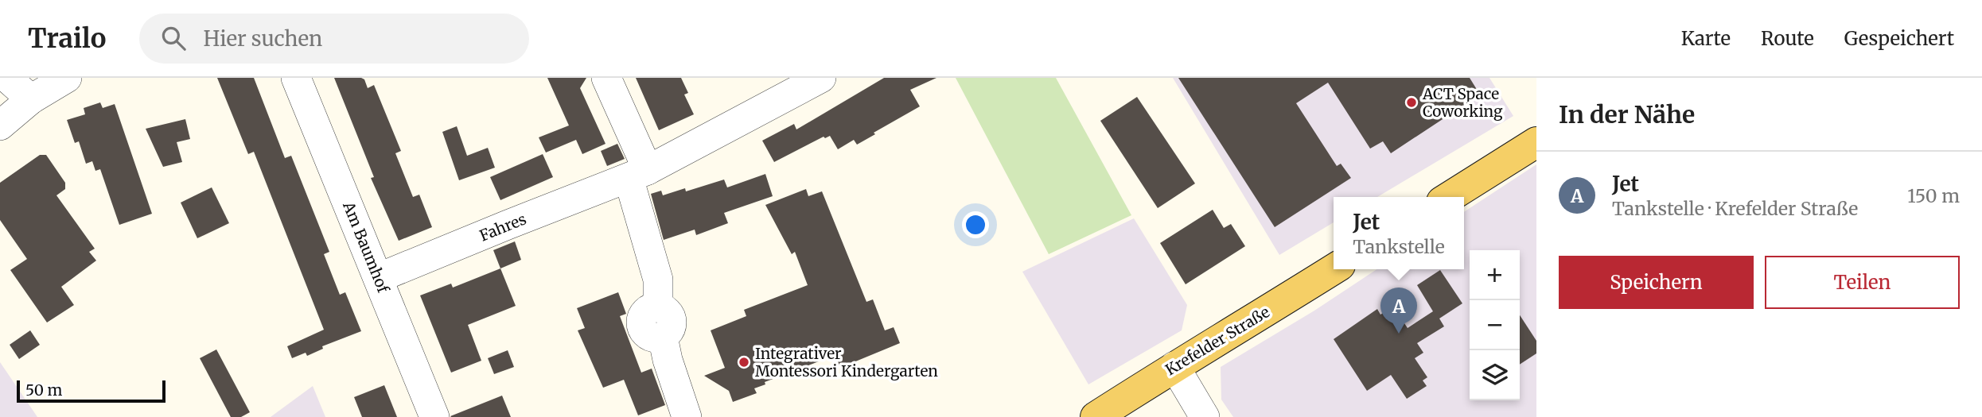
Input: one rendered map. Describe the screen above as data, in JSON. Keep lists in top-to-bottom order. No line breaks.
{"streets":{"main road":["Krefelder Straße"],"street":["Fahres","Am Baumhof"]},"crossings":[["Fahres","Am Baumhof"]],"places":["ACT Space Coworking","Integrativer Montessori Kindergarten"],"scale_bar":"50 m","page":{"header":"Trailo","search":"Hier suchen","nav":["Karte","Route","Gespeichert"],"heading":"In der Nähe","list":[{"mark":"A","name":"Jet","note":"Tankstelle · Krefelder Straße","value":"150 m"}],"popup":["Jet","Tankstelle"],"buttons":["Speichern","Teilen"],"map_buttons":["+","−"],"pins":"A","scale":"50 m"}}
